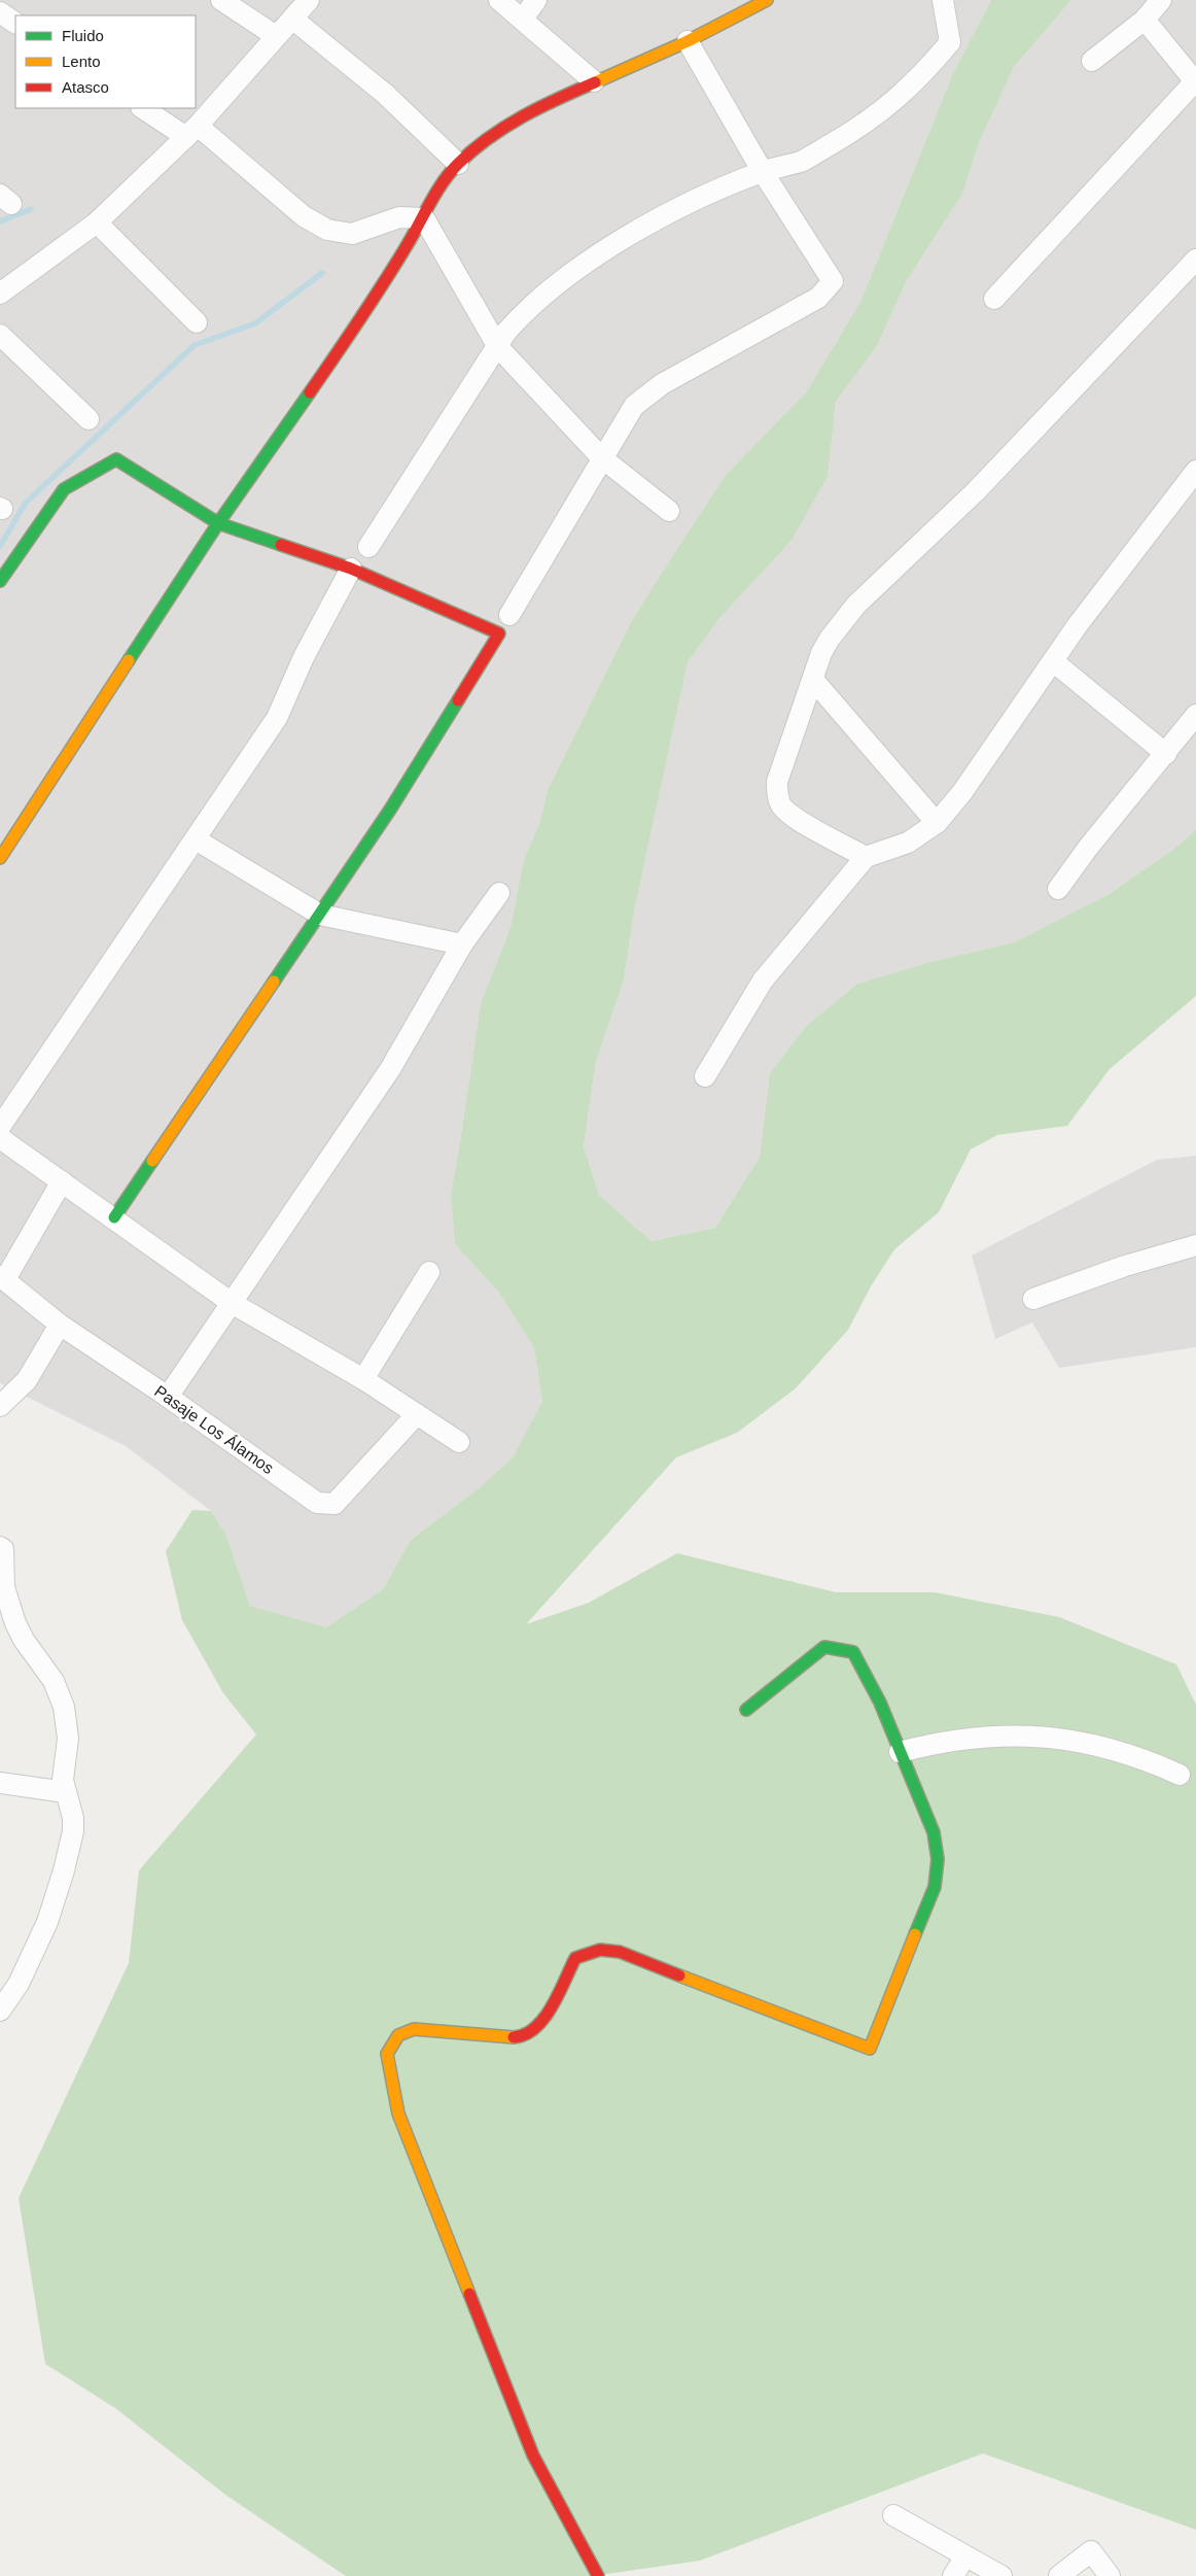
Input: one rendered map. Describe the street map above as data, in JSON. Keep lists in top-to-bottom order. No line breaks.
{"streets":{"street":["Pasaje Los Álamos"]},"legend":["Fluido","Lento","Atasco"]}
